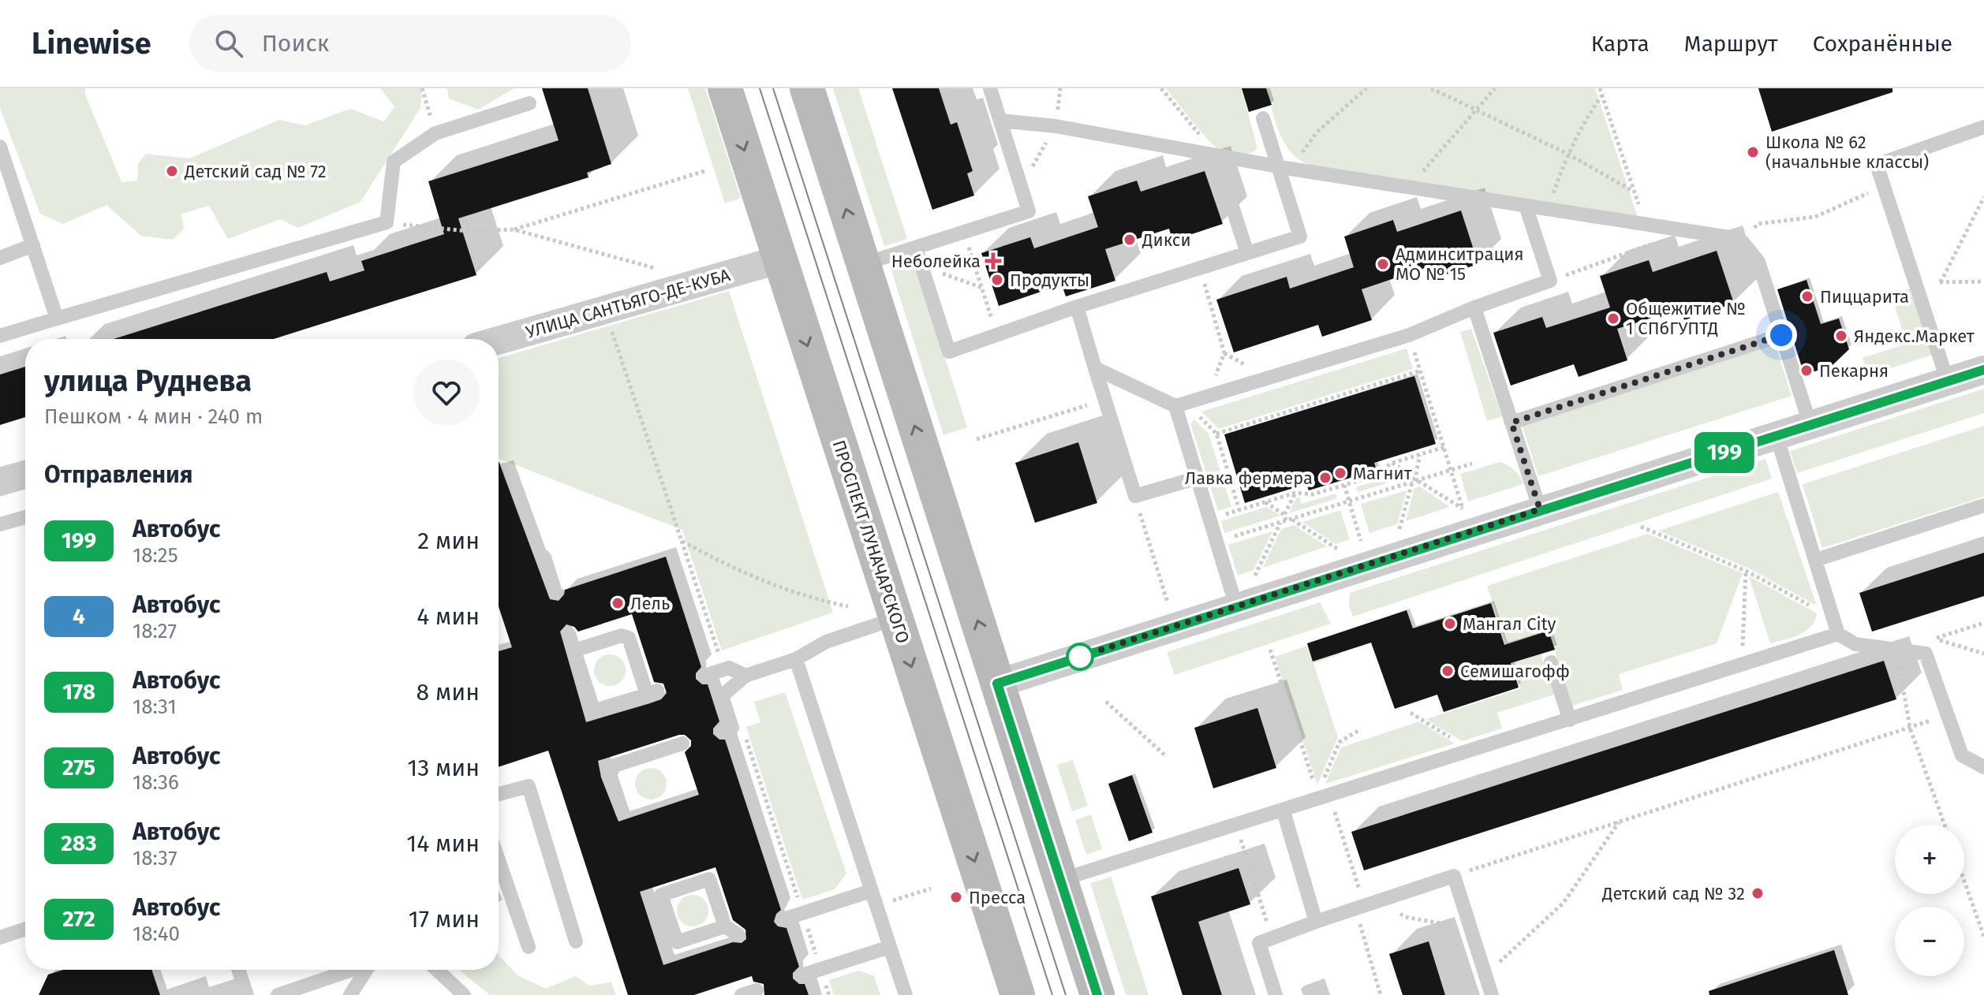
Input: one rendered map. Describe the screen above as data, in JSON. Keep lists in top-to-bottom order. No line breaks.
{"streets":{"main road":["ПРОСПЕКТ ЛУНАЧАРСКОГО"],"street":["УЛИЦА САНТЬЯГО-ДЕ-КУБА"]},"crossings":[["УЛИЦА САНТЬЯГО-ДЕ-КУБА","ПРОСПЕКТ ЛУНАЧАРСКОГО"]],"places":{"other":["Школа № 62 (начальные классы)","Детский сад № 72","Дикси","Админситрация МО № 15","Продукты","Пиццарита","Общежитие № 1 СПбГУПТД","Яндекс.Маркет","Пекарня","Магнит","Лавка фермера","Лель","Мангал City","Семишагофф","Детский сад № 32","Пресса"],"health":["Неболейка"]},"lines":["bus line 199"],"page":{"header":"Linewise","search":"Поиск","nav":["Карта","Маршрут","Сохранённые"],"on_map":"199","heading":[["улица Руднева","Пешком · 4 мин · 240 m"],"Отправления"],"list":[{"mark":"199","name":"Автобус","note":"18:25","value":"2 мин"},{"mark":"4","name":"Автобус","note":"18:27","value":"4 мин"},{"mark":"178","name":"Автобус","note":"18:31","value":"8 мин"},{"mark":"275","name":"Автобус","note":"18:36","value":"13 мин"},{"mark":"283","name":"Автобус","note":"18:37","value":"14 мин"},{"mark":"272","name":"Автобус","note":"18:40","value":"17 мин"}],"map_buttons":["+","−"]}}
